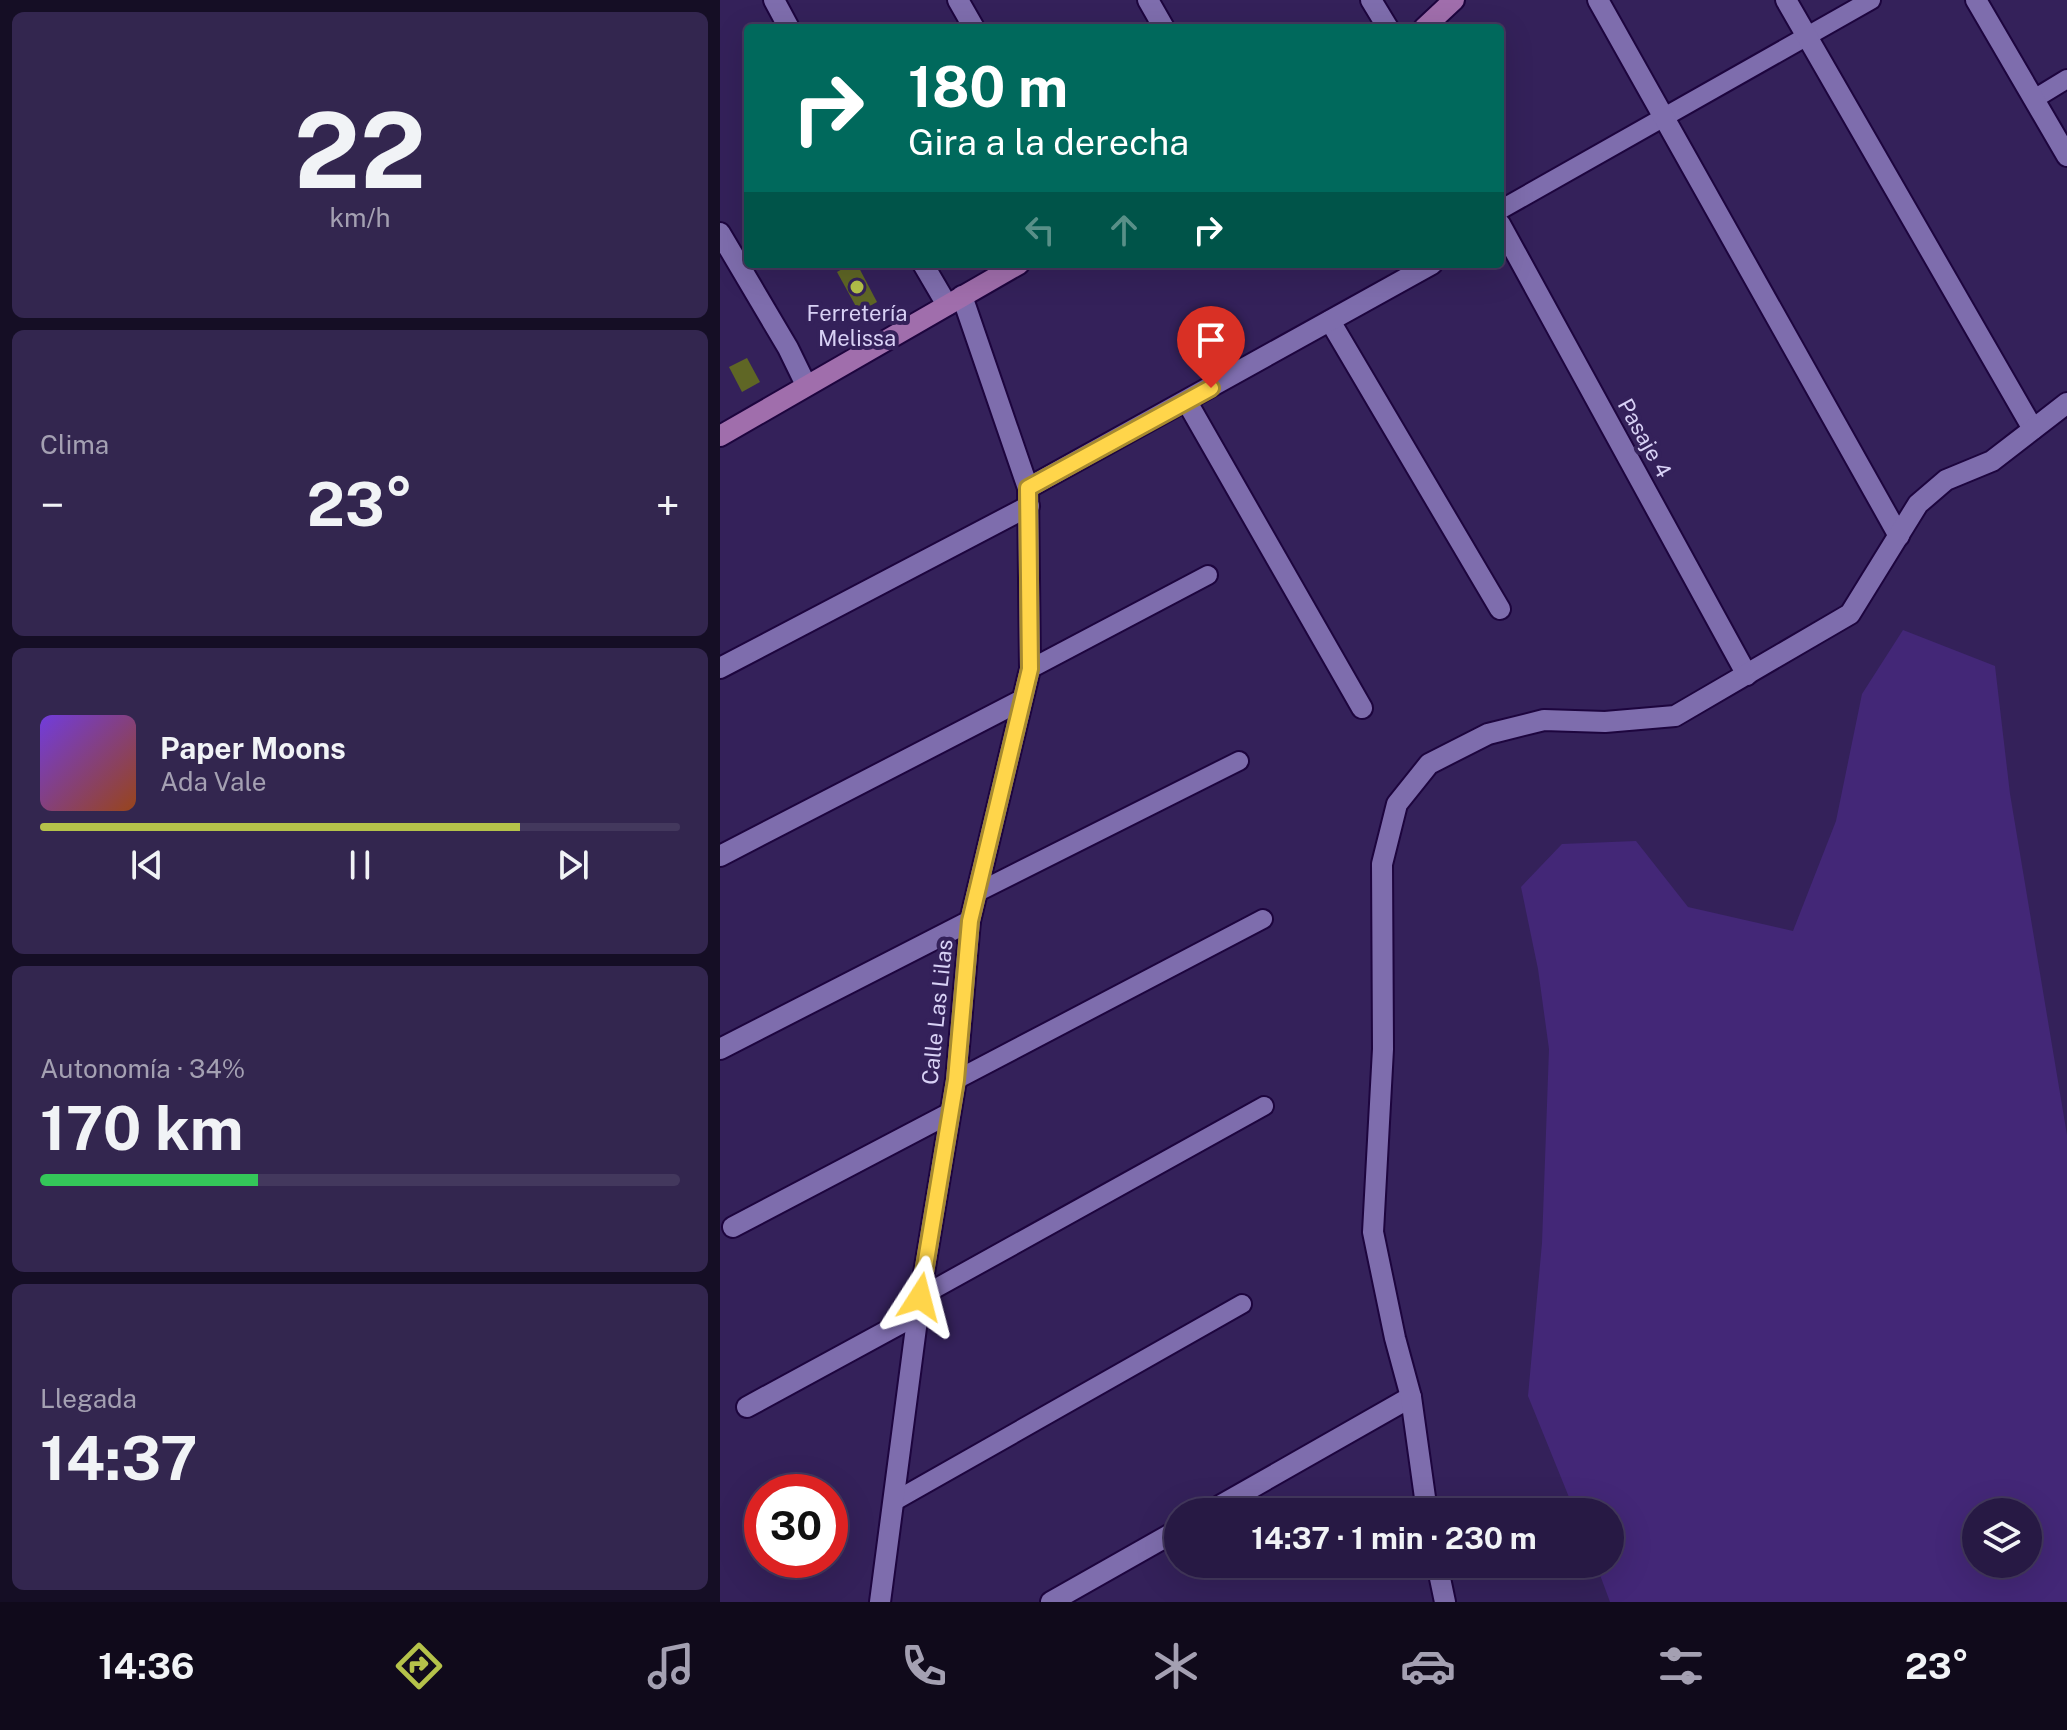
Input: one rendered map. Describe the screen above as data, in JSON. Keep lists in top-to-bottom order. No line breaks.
{"streets":{"street":["Pasaje 4","Calle Las Lilas"]},"places":["Ferretería Melissa"],"page":{"tile":[["22","km/h"],"Clima",["Autonomía · 34%","170 km"],["Llegada","14:37"]],"turn":["180 m","Gira a la derecha"],"heat":["−","23°","+"],"song":["Paper Moons","Ada Vale"],"limit":"30","trip":"14:37 · 1 min · 230 m","tabs":["14:36","23°"]}}
